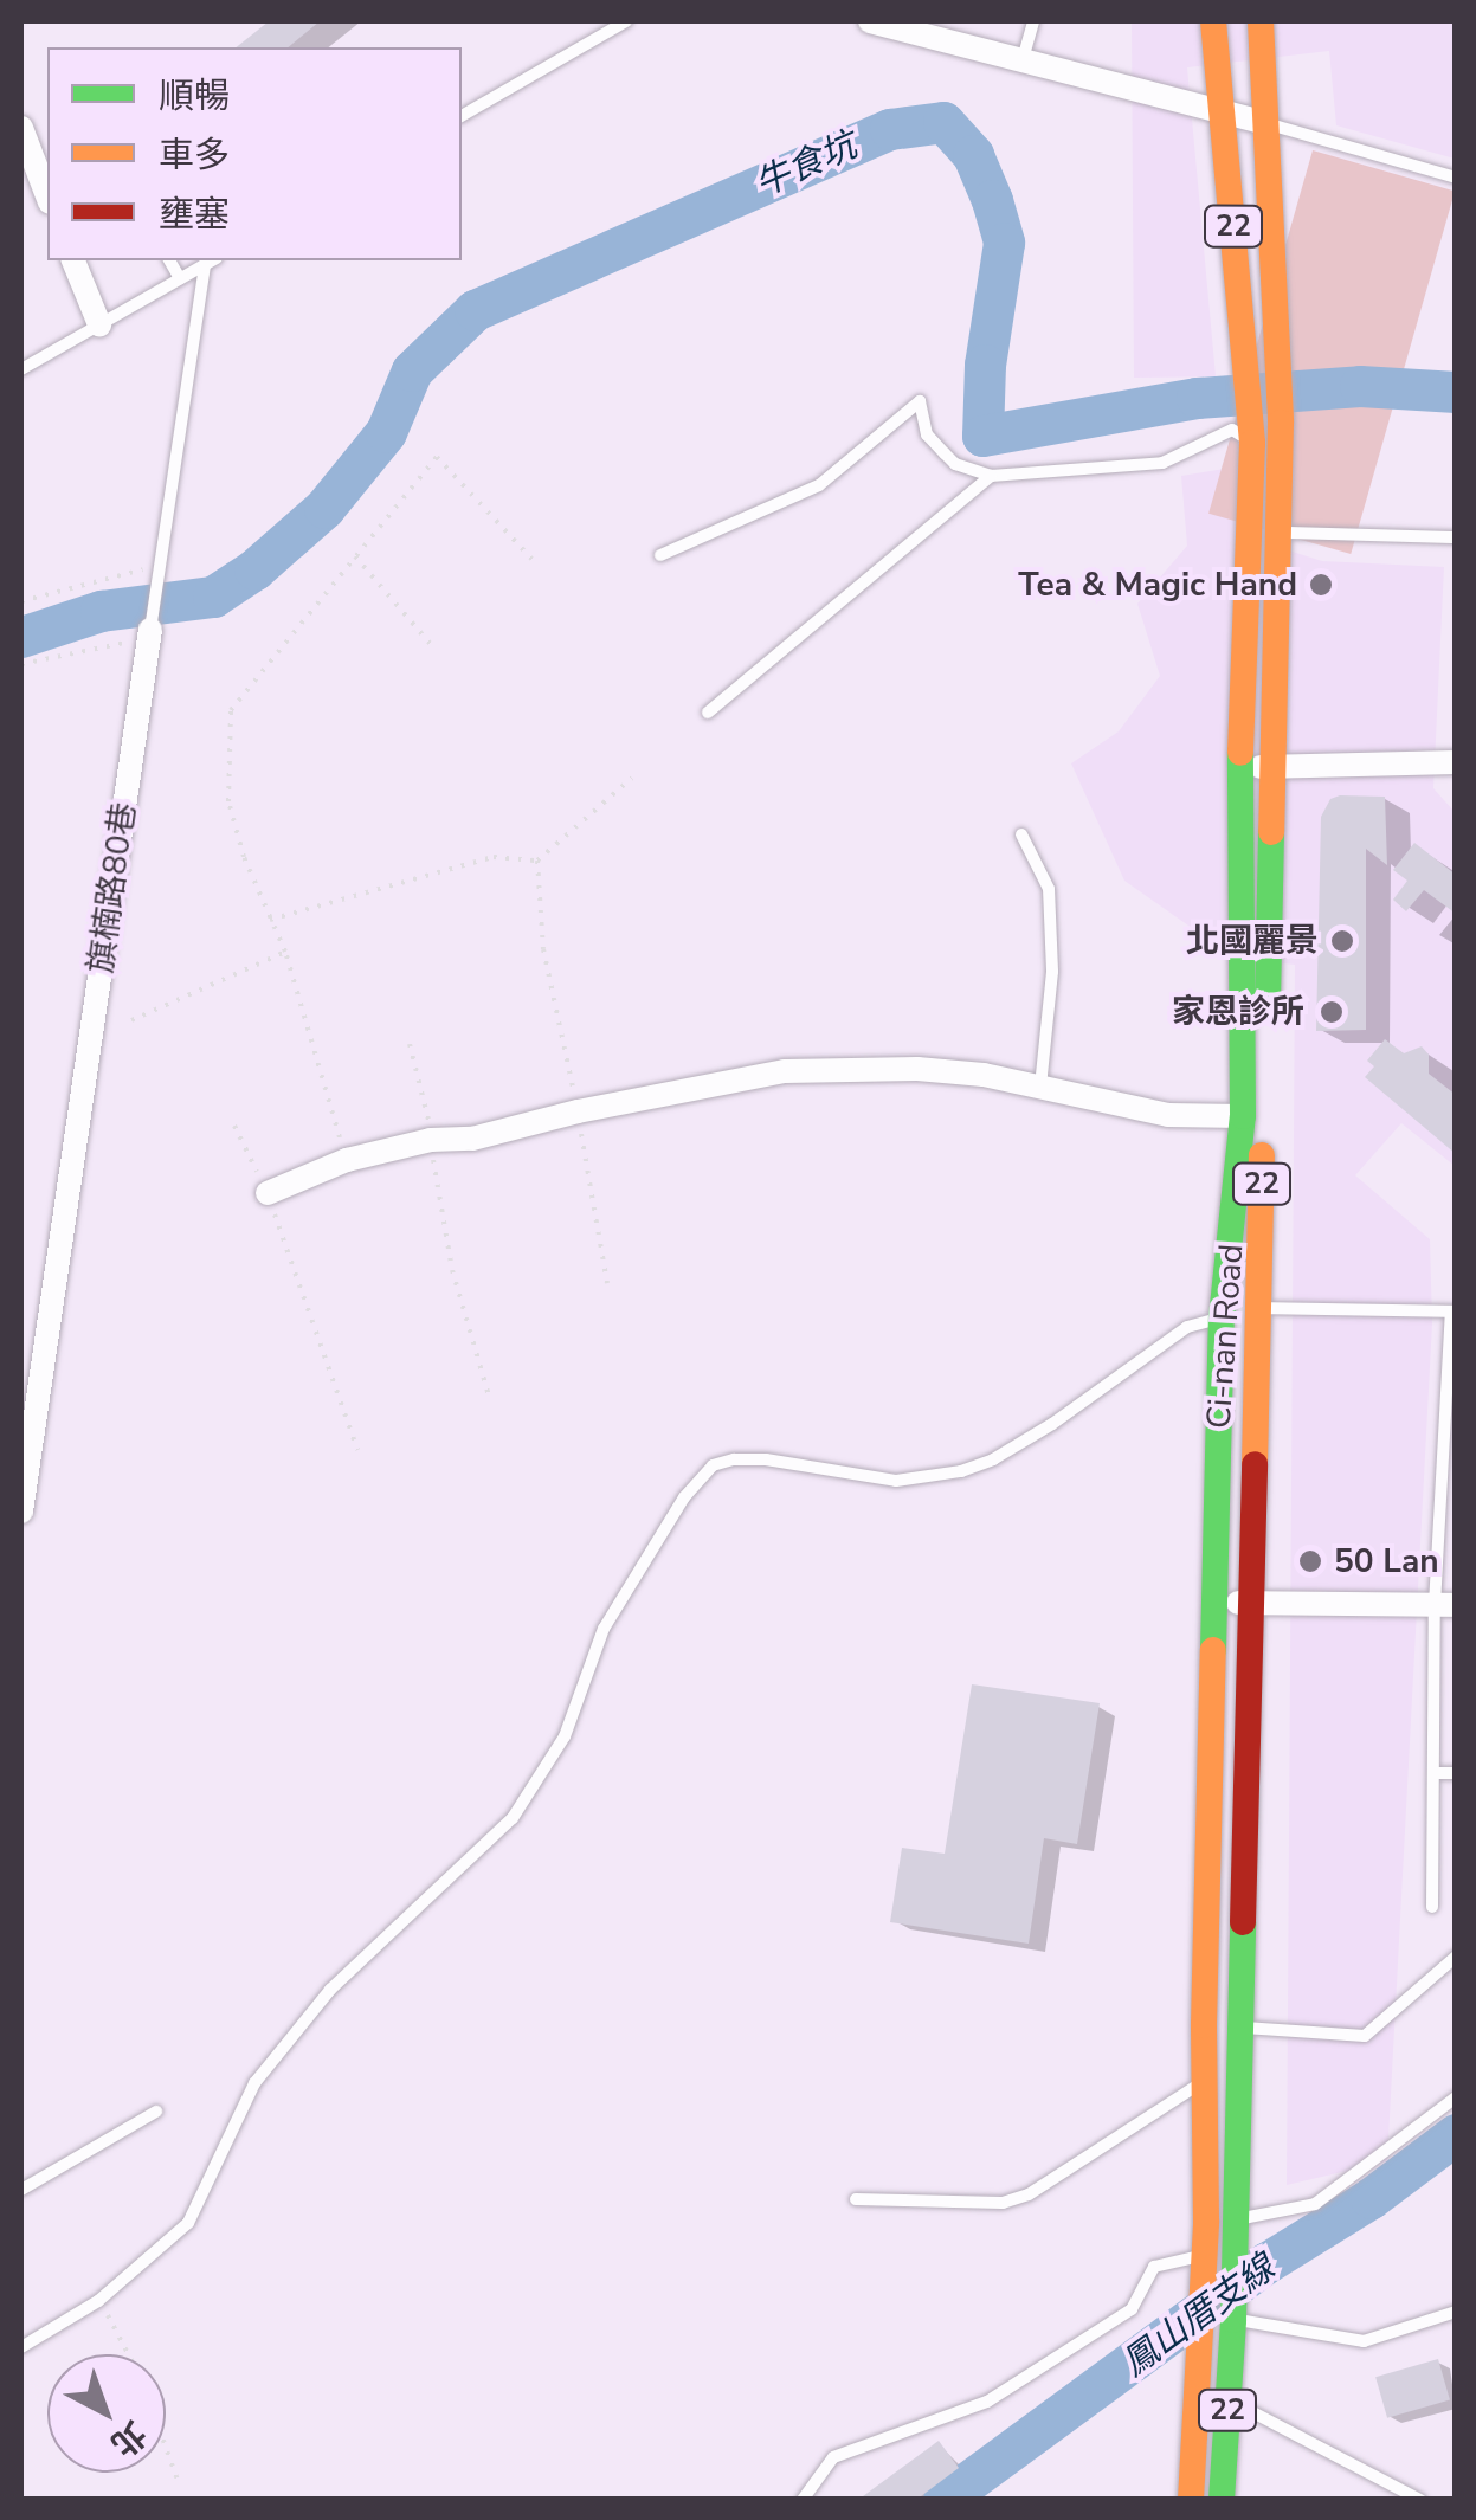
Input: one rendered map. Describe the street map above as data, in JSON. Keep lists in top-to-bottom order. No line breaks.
{"streets":{"main road":["22","Ci-nan Road"],"street":["旗楠路80巷"]},"crossings":[["22","Ci-nan Road"]],"water":["牛食坑","鳳山厝支線"],"places":["Tea & Magic Hand","北國麗景","家恩診所","50 Lan"],"legend":["順暢","車多","壅塞"],"north":"bottom right"}
